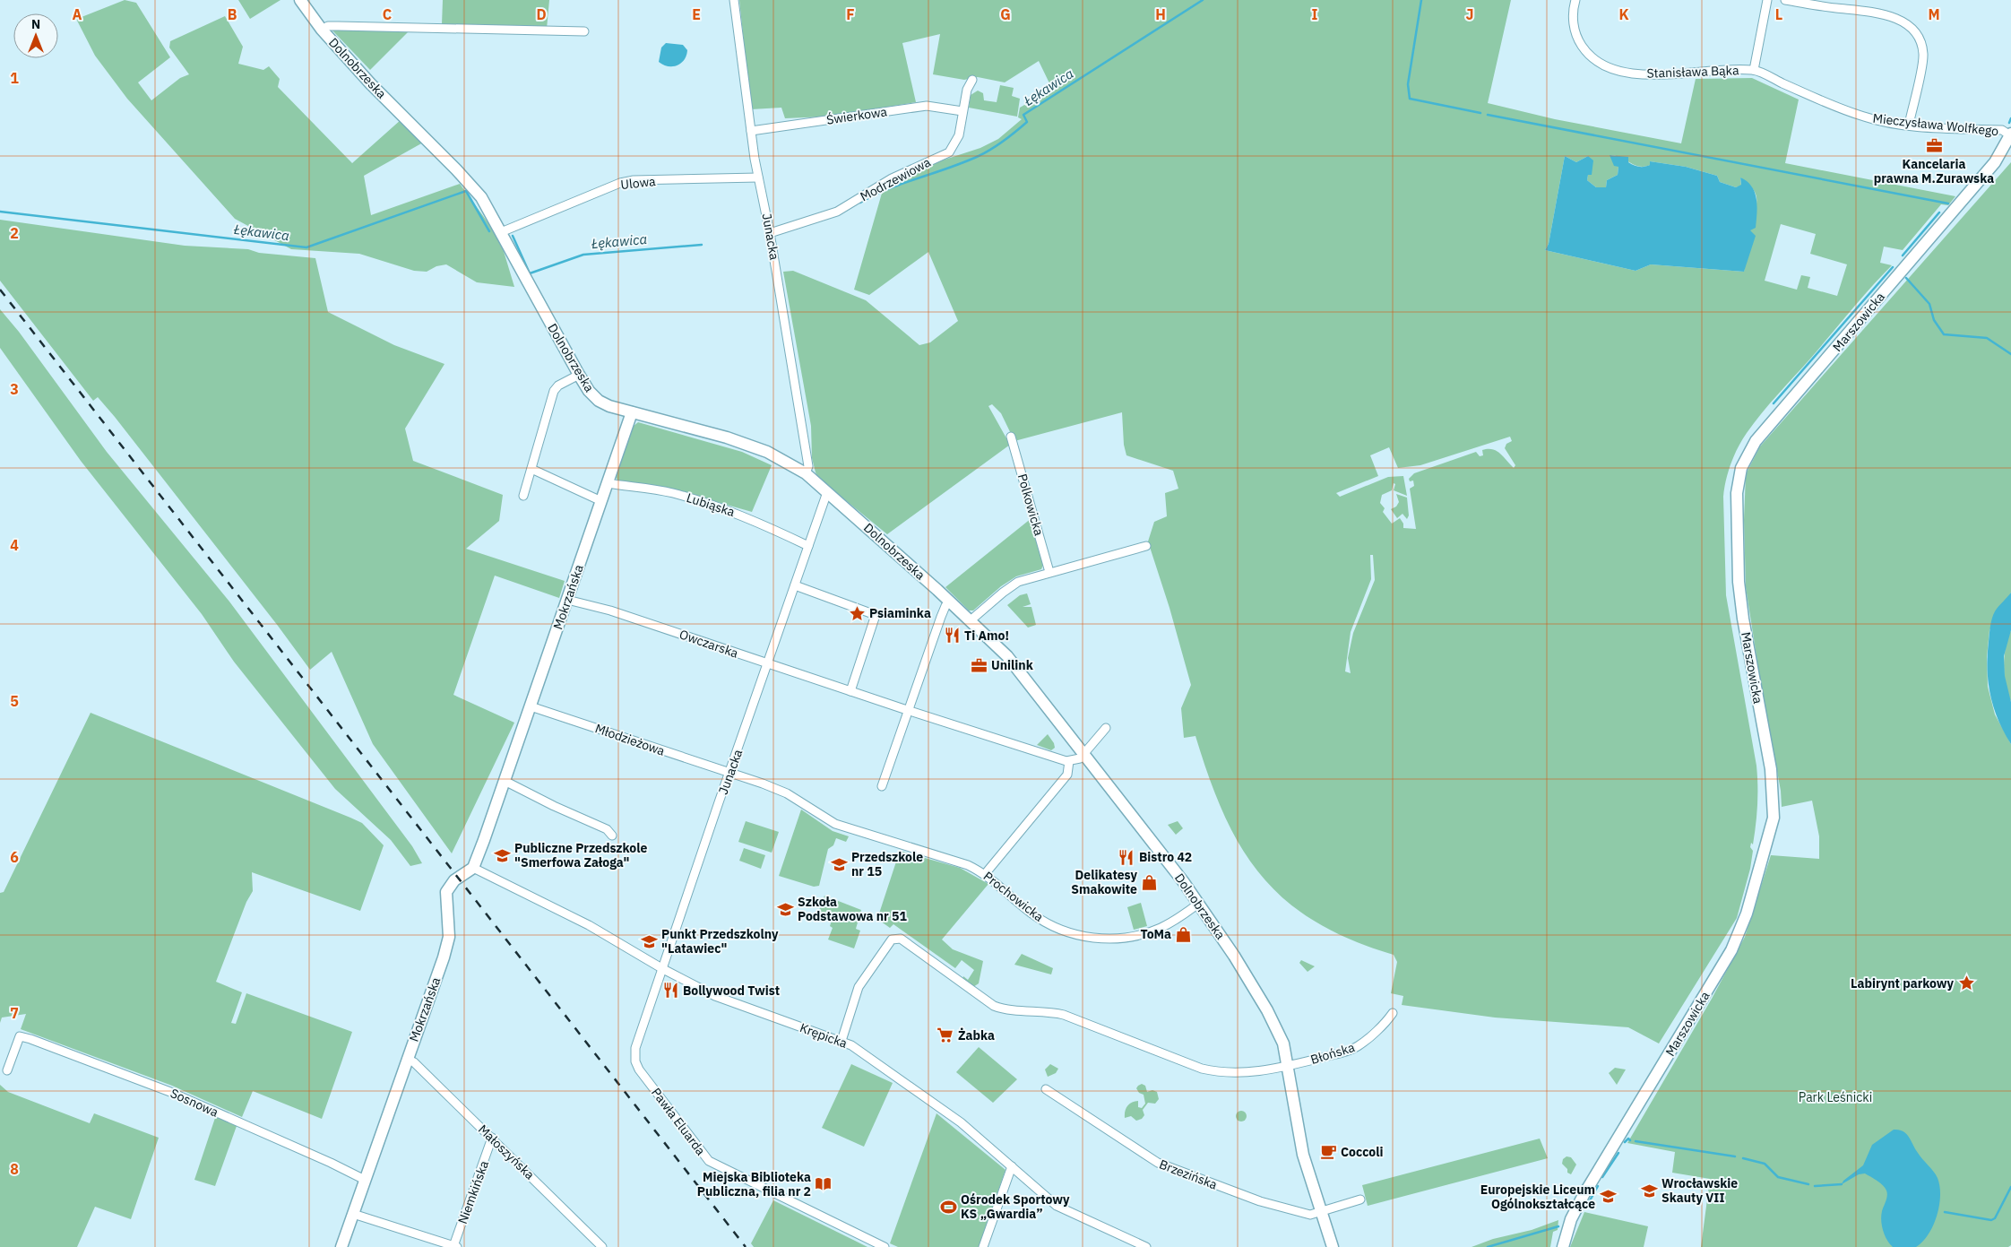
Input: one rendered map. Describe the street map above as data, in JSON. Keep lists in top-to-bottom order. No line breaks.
{"streets":{"street":["Dolnobrzeska","Stanisława Bąka","Świerkowa","Mieczysława Wolfkego","Modrzewiowa","Ulowa","Junacka","Marszowicka","Lubiąska","Polkowicka","Mokrzańska","Owczarska","Młodzieżowa","Prochowicka","Krępicka","Błońska","Sosnowa","Pawła Eluarda","Małoszyńska","Brzezińska","Niemkińska"]},"crossings":[["Dolnobrzeska","Ulowa"],["Dolnobrzeska","Junacka"],["Dolnobrzeska","Mokrzańska"],["Dolnobrzeska","Prochowicka"],["Dolnobrzeska","Błońska"],["Dolnobrzeska","Brzezińska"],["Stanisława Bąka","Mieczysława Wolfkego"],["Świerkowa","Modrzewiowa"],["Świerkowa","Junacka"],["Mieczysława Wolfkego","Marszowicka"],["Modrzewiowa","Junacka"],["Ulowa","Junacka"],["Junacka","Lubiąska"],["Junacka","Owczarska"],["Junacka","Młodzieżowa"],["Junacka","Prochowicka"],["Junacka","Krępicka"],["Junacka","Pawła Eluarda"],["Lubiąska","Mokrzańska"],["Mokrzańska","Owczarska"],["Mokrzańska","Młodzieżowa"],["Mokrzańska","Krępicka"],["Mokrzańska","Sosnowa"],["Mokrzańska","Małoszyńska"],["Młodzieżowa","Prochowicka"],["Krępicka","Błońska"],["Małoszyńska","Niemkińska"]],"water":["Łękawica"],"parks":["Park Leśnicki"],"places":{"office":["Kancelaria prawna M.Zurawska","Unilink"],"place":["Psiaminka","Labirynt parkowy"],"restaurant":["Ti Amo!","Bistro 42","Bollywood Twist"],"school or university":["Publiczne Przedszkole \"Smerfowa Załoga\"","Przedszkole nr 15","Szkoła Podstawowa nr 51","Punkt Przedszkolny \"Latawiec\"","Wrocławskie Skauty VII","Europejskie Liceum Ogólnokształcące"],"shop":["Delikatesy Smakowite","ToMa"],"supermarket":["Żabka"],"cafe":["Coccoli"],"library":["Miejska Biblioteka Publiczna, filia nr 2"],"sports":["Ośrodek Sportowy KS „Gwardia”"]},"north":"top","grid":{"columns":["A","B","C","D","E","F","G","H","I","J","K","L","M"],"rows":["1","2","3","4","5","6","7","8"]}}
